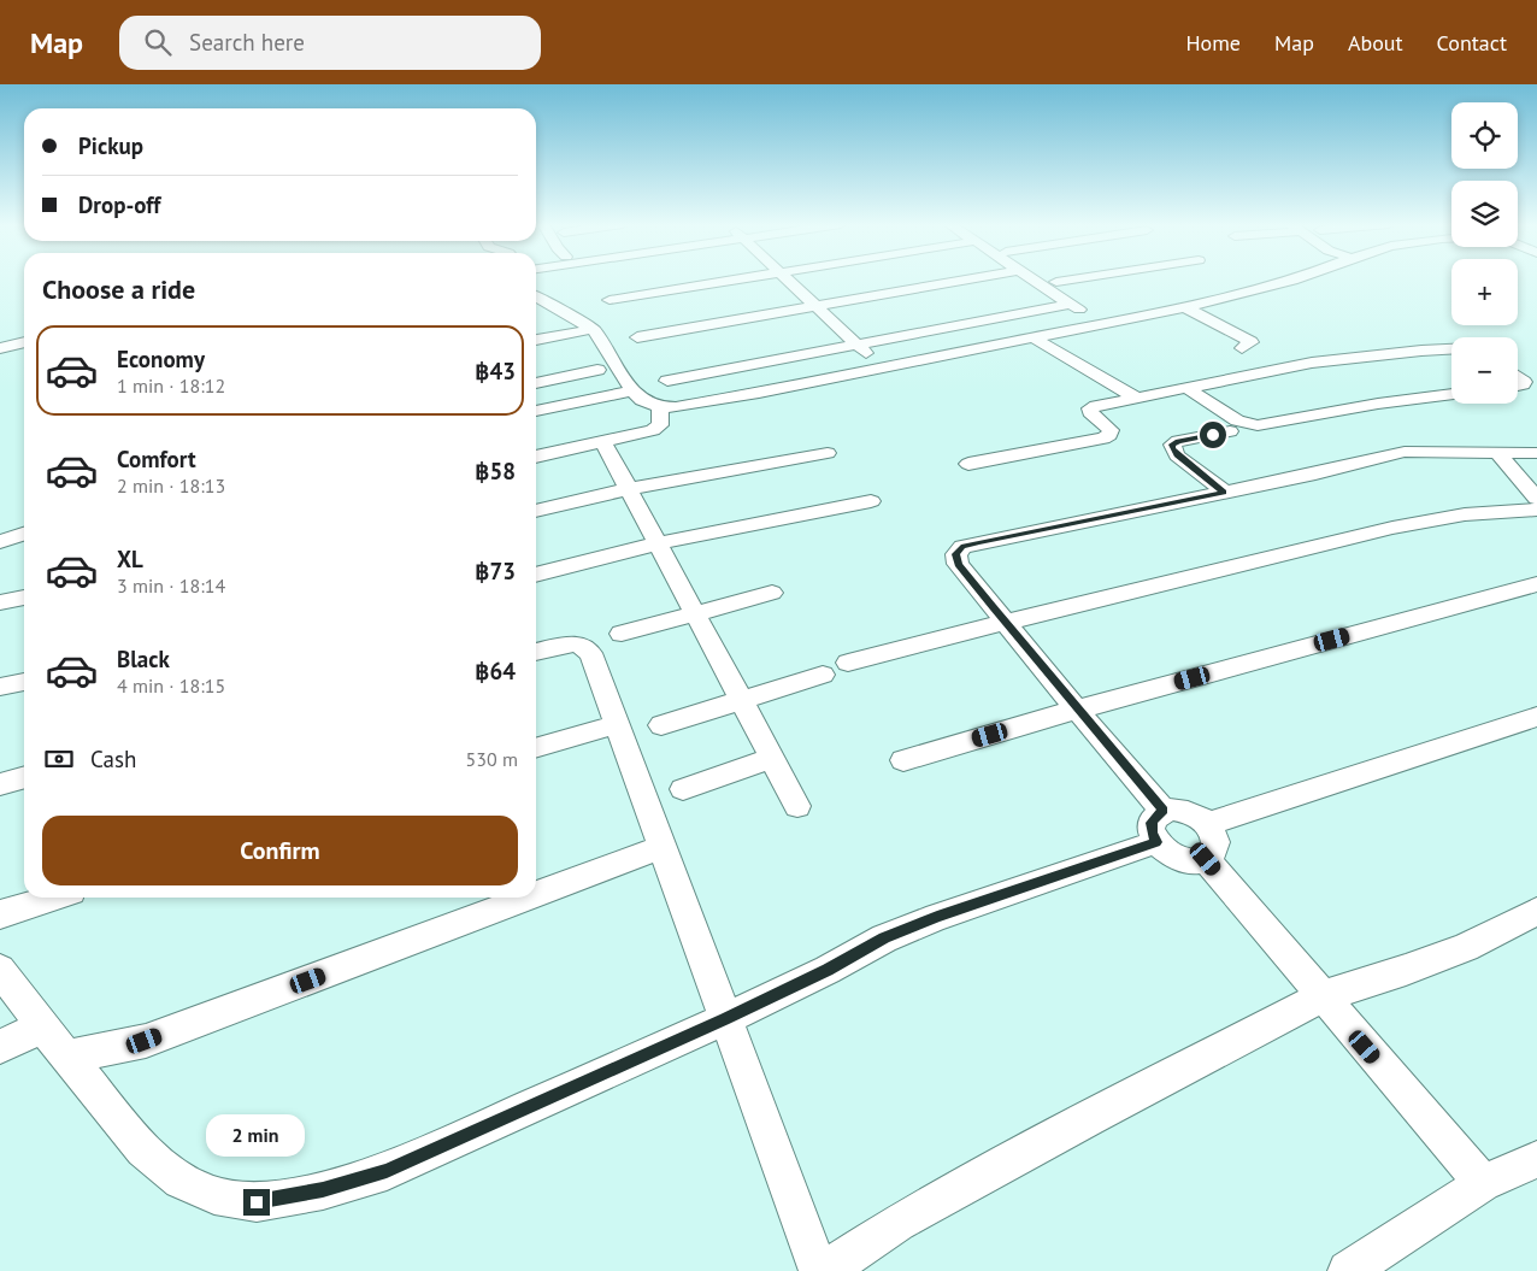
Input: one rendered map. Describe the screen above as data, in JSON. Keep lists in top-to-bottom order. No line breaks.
{"page":{"header":"Map","search":"Search here","nav":["Home","Map","About","Contact"],"map_buttons":["+","−"],"banner":["Pickup","Drop-off"],"heading":"Choose a ride","list":[{"name":"Economy","note":"1 min · 18:12","value":"฿43"},{"name":"Comfort","note":"2 min · 18:13","value":"฿58"},{"name":"XL","note":"3 min · 18:14","value":"฿73"},{"name":"Black","note":"4 min · 18:15","value":"฿64"}],"pay":["Cash","530 m"],"buttons":"Confirm","bubble":"2 min"}}
